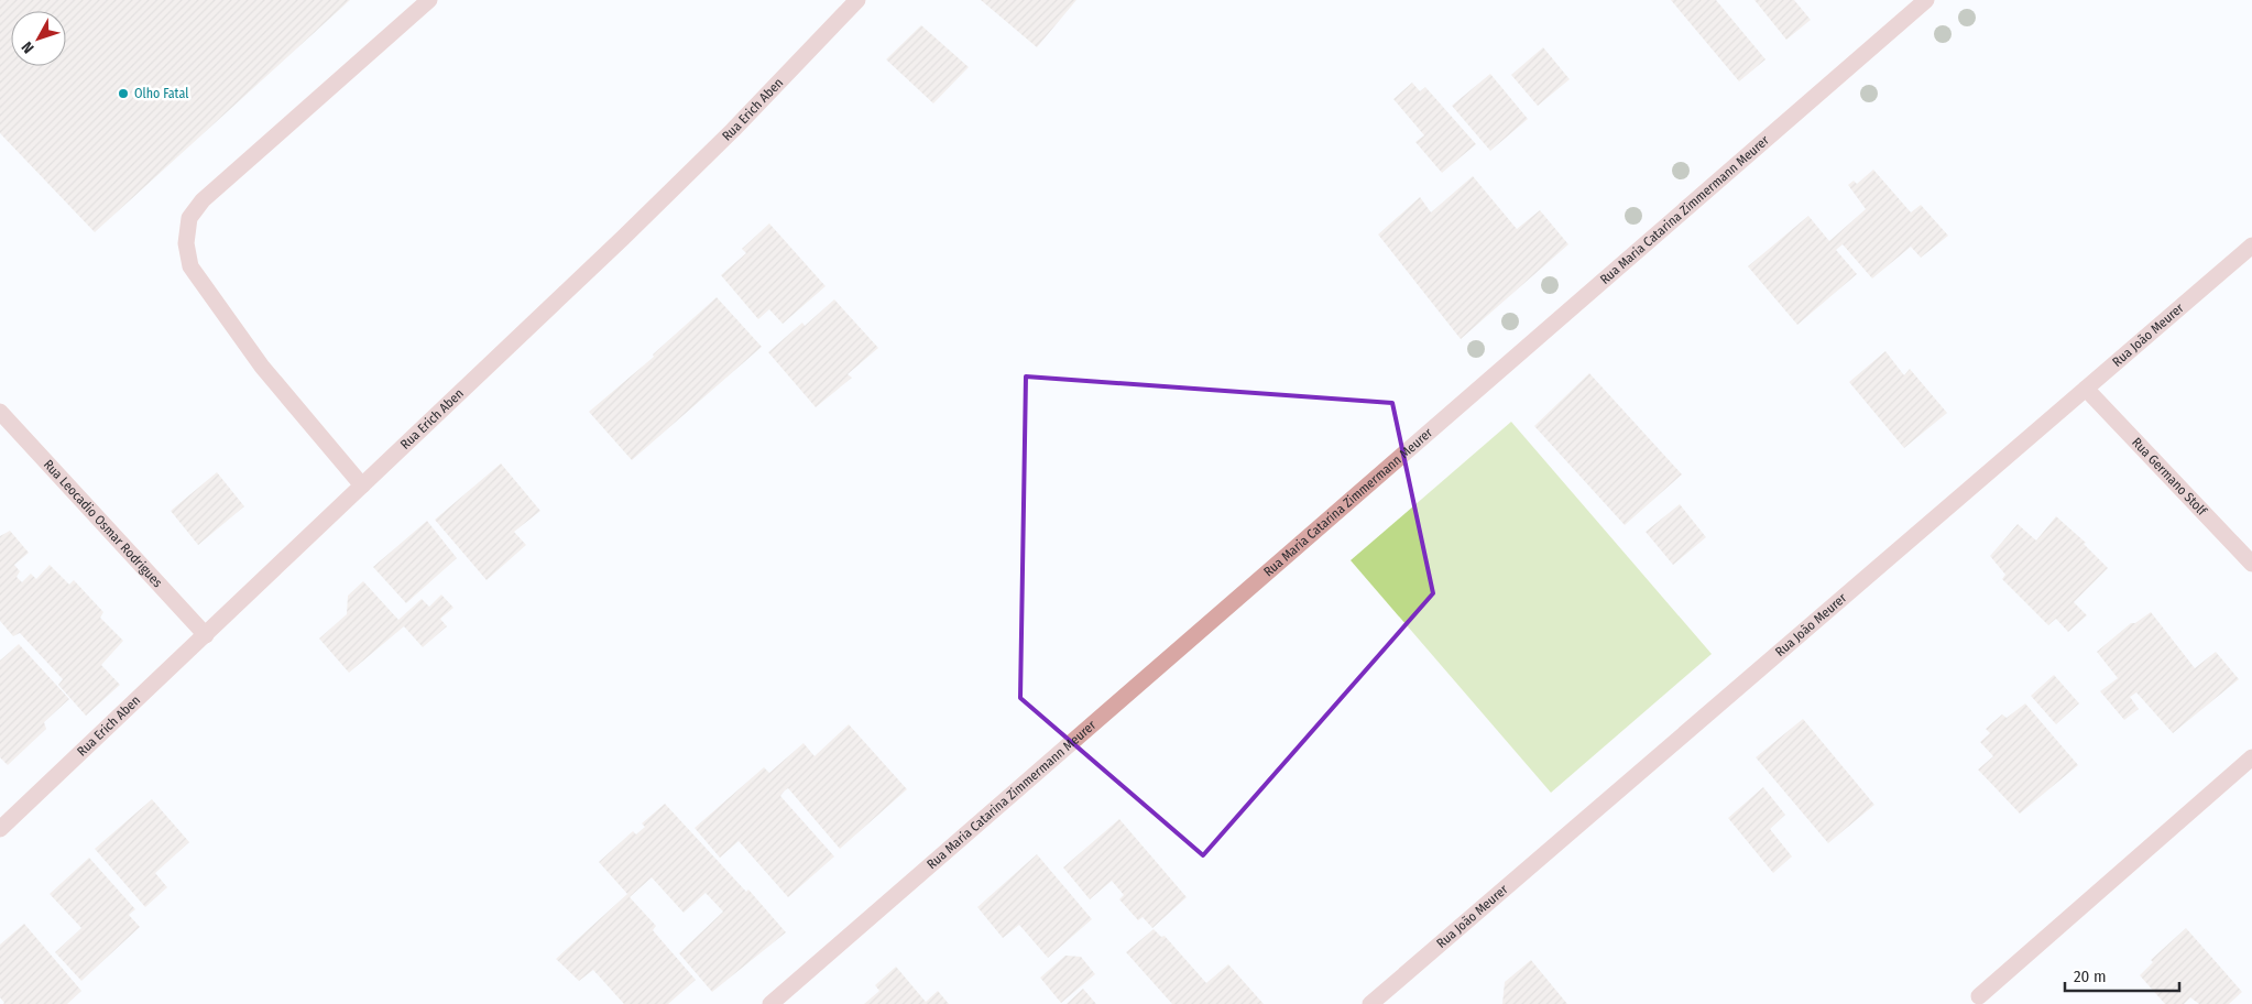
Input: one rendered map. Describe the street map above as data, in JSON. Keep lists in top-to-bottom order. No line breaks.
{"streets":{"street":["Rua Erich Aben","Rua Maria Catarina Zimmermann Meurer","Rua João Meurer","Rua Germano Stolf","Rua Leocadio Osmar Rodrigues"]},"crossings":[["Rua Erich Aben","Rua Leocadio Osmar Rodrigues"],["Rua João Meurer","Rua Germano Stolf"]],"places":["Olho Fatal"],"scale_bar":"20 m","north":"bottom left"}
